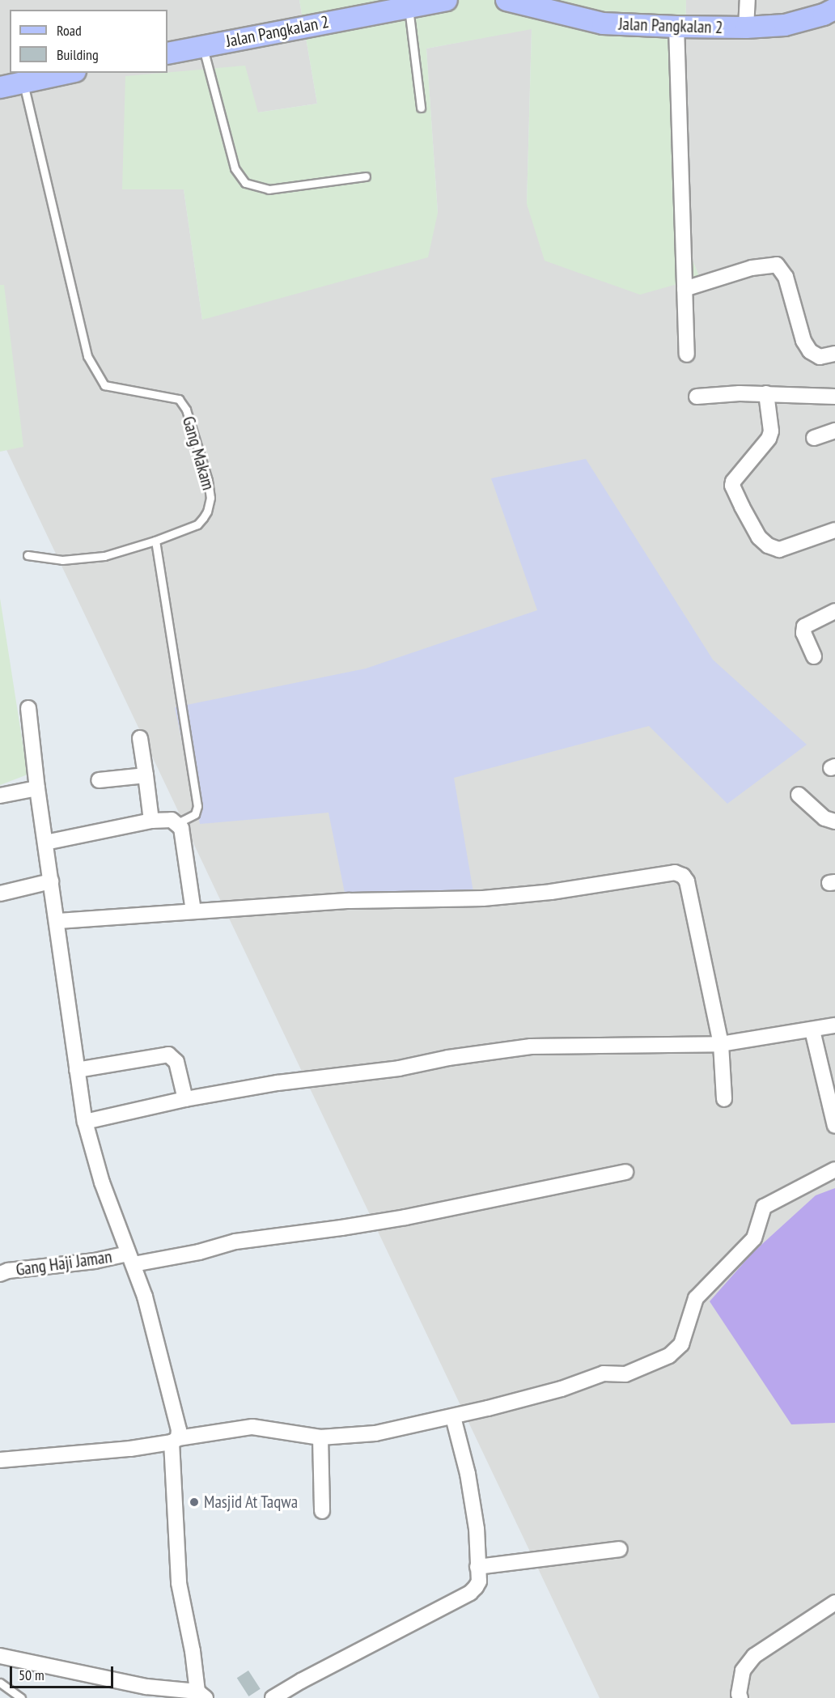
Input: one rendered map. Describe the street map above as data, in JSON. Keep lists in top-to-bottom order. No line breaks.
{"streets":{"street":["Jalan Pangkalan 2","Gang Haji Jaman"],"lane":["Gang Makam"]},"places":["Masjid At Taqwa"],"legend":["Road","Building"],"scale_bar":"50 m"}
